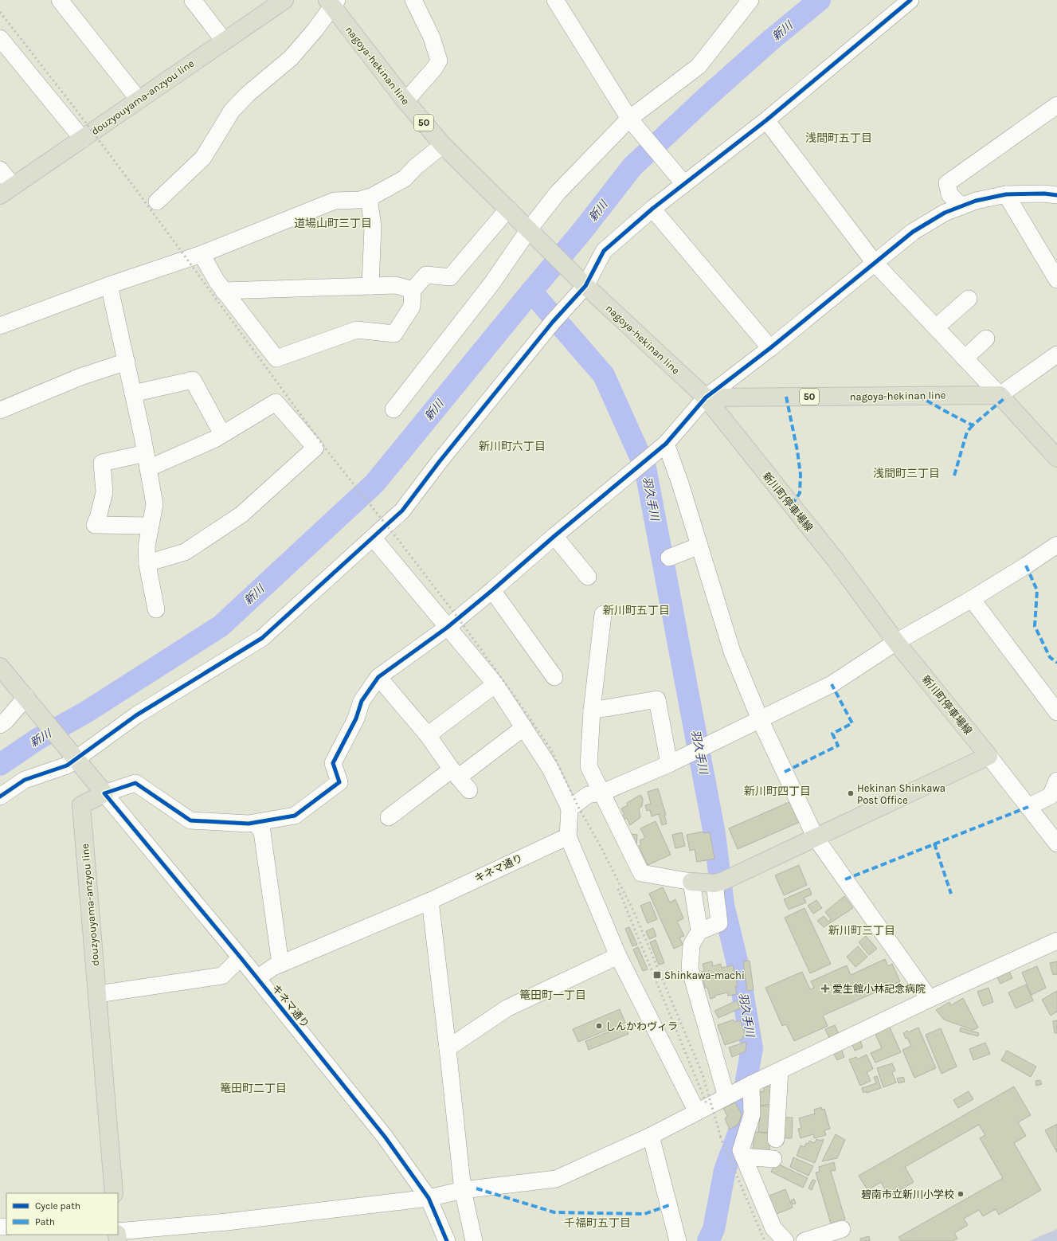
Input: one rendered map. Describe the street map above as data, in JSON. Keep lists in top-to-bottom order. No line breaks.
{"streets":{"main road":["nagoya-hekinan line","douzyouyama-anzyou line","50","新川町停車場線"],"street":["キネマ通り"]},"crossings":[["nagoya-hekinan line","新川町停車場線"],["douzyouyama-anzyou line","キネマ通り"]],"districts":["浅間町五丁目","道場山町三丁目","新川町六丁目","浅間町三丁目","新川町五丁目","新川町四丁目","新川町三丁目","篭田町一丁目","篭田町二丁目","千福町五丁目"],"water":["新川","羽久手川"],"places":{"other":["Hekinan Shinkawa Post Office","しんかわヴィラ","碧南市立新川小学校"],"transit":["Shinkawa-machi"],"health":["愛生館小林記念病院"]},"legend":["Cycle path","Path"]}
